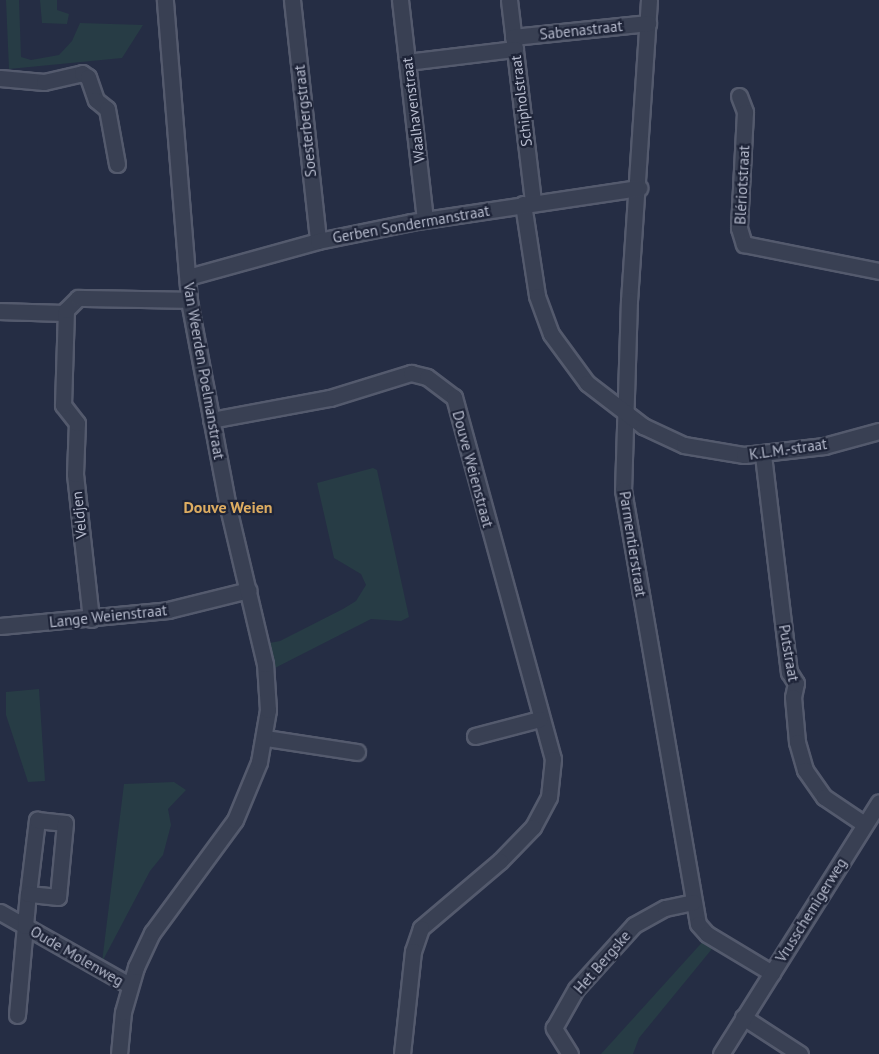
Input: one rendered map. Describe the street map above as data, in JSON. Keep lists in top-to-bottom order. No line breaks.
{"streets":{"street":["Sabenastraat","Schipholstraat","Waalhavenstraat","Soesterbergstraat","Blériotstraat","Gerben Sondermanstraat","Van Weerden Poelmanstraat","K.L.M.-straat","Douve Weienstraat","Veldjen","Parmentierstraat","Lange Weienstraat","Putstraat","Vrusschemigerweg","Oude Molenweg","Het Bergske"]},"crossings":[["Sabenastraat","Schipholstraat"],["Sabenastraat","Waalhavenstraat"],["Sabenastraat","Parmentierstraat"],["Schipholstraat","Gerben Sondermanstraat"],["Schipholstraat","K.L.M.-straat"],["Waalhavenstraat","Gerben Sondermanstraat"],["Soesterbergstraat","Gerben Sondermanstraat"],["Gerben Sondermanstraat","Van Weerden Poelmanstraat"],["Gerben Sondermanstraat","K.L.M.-straat"],["Gerben Sondermanstraat","Parmentierstraat"],["Van Weerden Poelmanstraat","Douve Weienstraat"],["Van Weerden Poelmanstraat","Lange Weienstraat"],["Van Weerden Poelmanstraat","Oude Molenweg"],["K.L.M.-straat","Parmentierstraat"],["K.L.M.-straat","Putstraat"],["Veldjen","Lange Weienstraat"],["Parmentierstraat","Vrusschemigerweg"],["Parmentierstraat","Het Bergske"],["Putstraat","Vrusschemigerweg"]],"districts":["Douve Weien"]}
